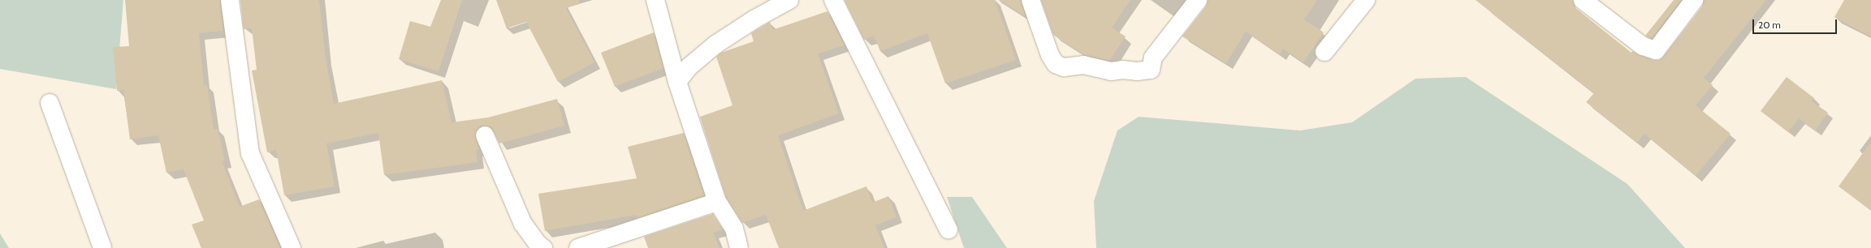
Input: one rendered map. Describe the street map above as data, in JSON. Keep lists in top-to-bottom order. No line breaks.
{"scale_bar":"20 m"}
